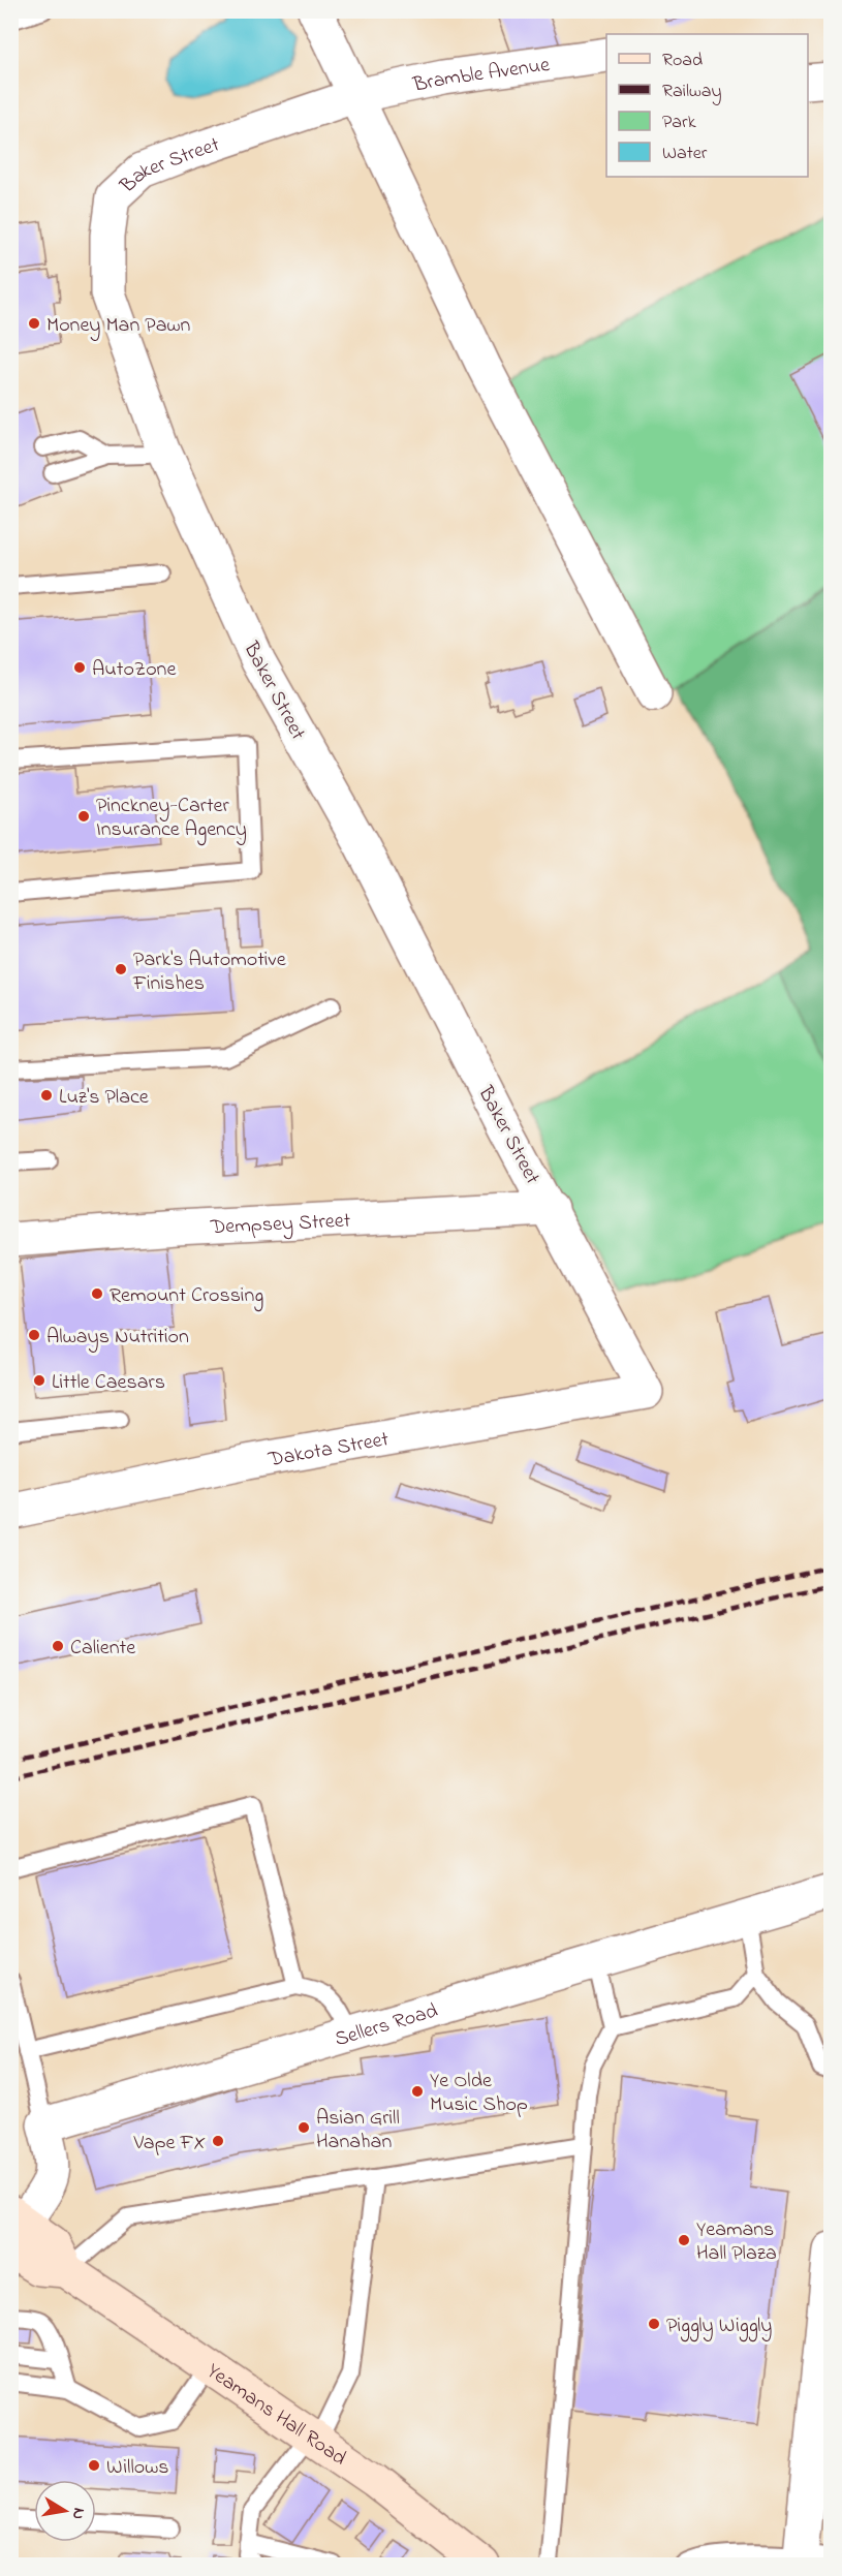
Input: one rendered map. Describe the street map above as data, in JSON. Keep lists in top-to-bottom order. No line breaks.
{"streets":{"street":["Bramble Avenue","Baker Street","Dempsey Street","Dakota Street","Sellers Road","Yeamans Hall Road"]},"crossings":[["Bramble Avenue","Baker Street"],["Baker Street","Dempsey Street"],["Baker Street","Dakota Street"]],"places":["Money Man Pawn","AutoZone","Pinckney-Carter Insurance Agency","Park's Automotive Finishes","Luz's Place","Remount Crossing","Always Nutrition","Little Caesars","Caliente","Ye Olde Music Shop","Asian Grill Hanahan","Vape FX","Yeamans Hall Plaza","Piggly Wiggly","Willows"],"legend":["Road","Railway","Park","Water"],"north":"right"}
